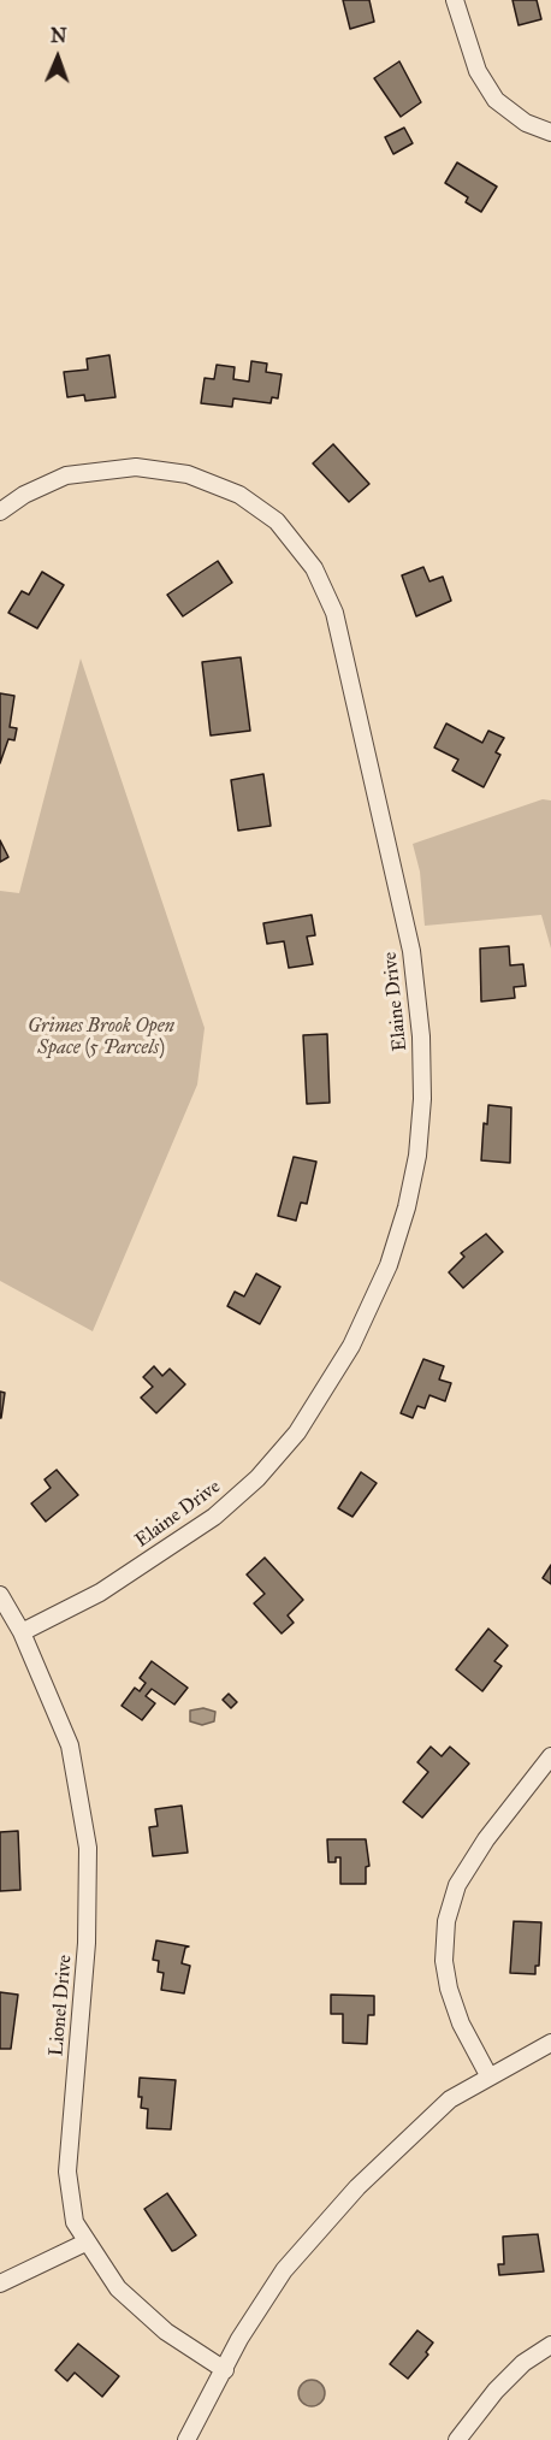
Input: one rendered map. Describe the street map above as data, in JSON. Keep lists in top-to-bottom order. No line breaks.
{"streets":{"street":["Elaine Drive","Lionel Drive"]},"crossings":[["Elaine Drive","Lionel Drive"]],"parks":["Grimes Brook Open Space (5 Parcels)"],"north":"top"}
